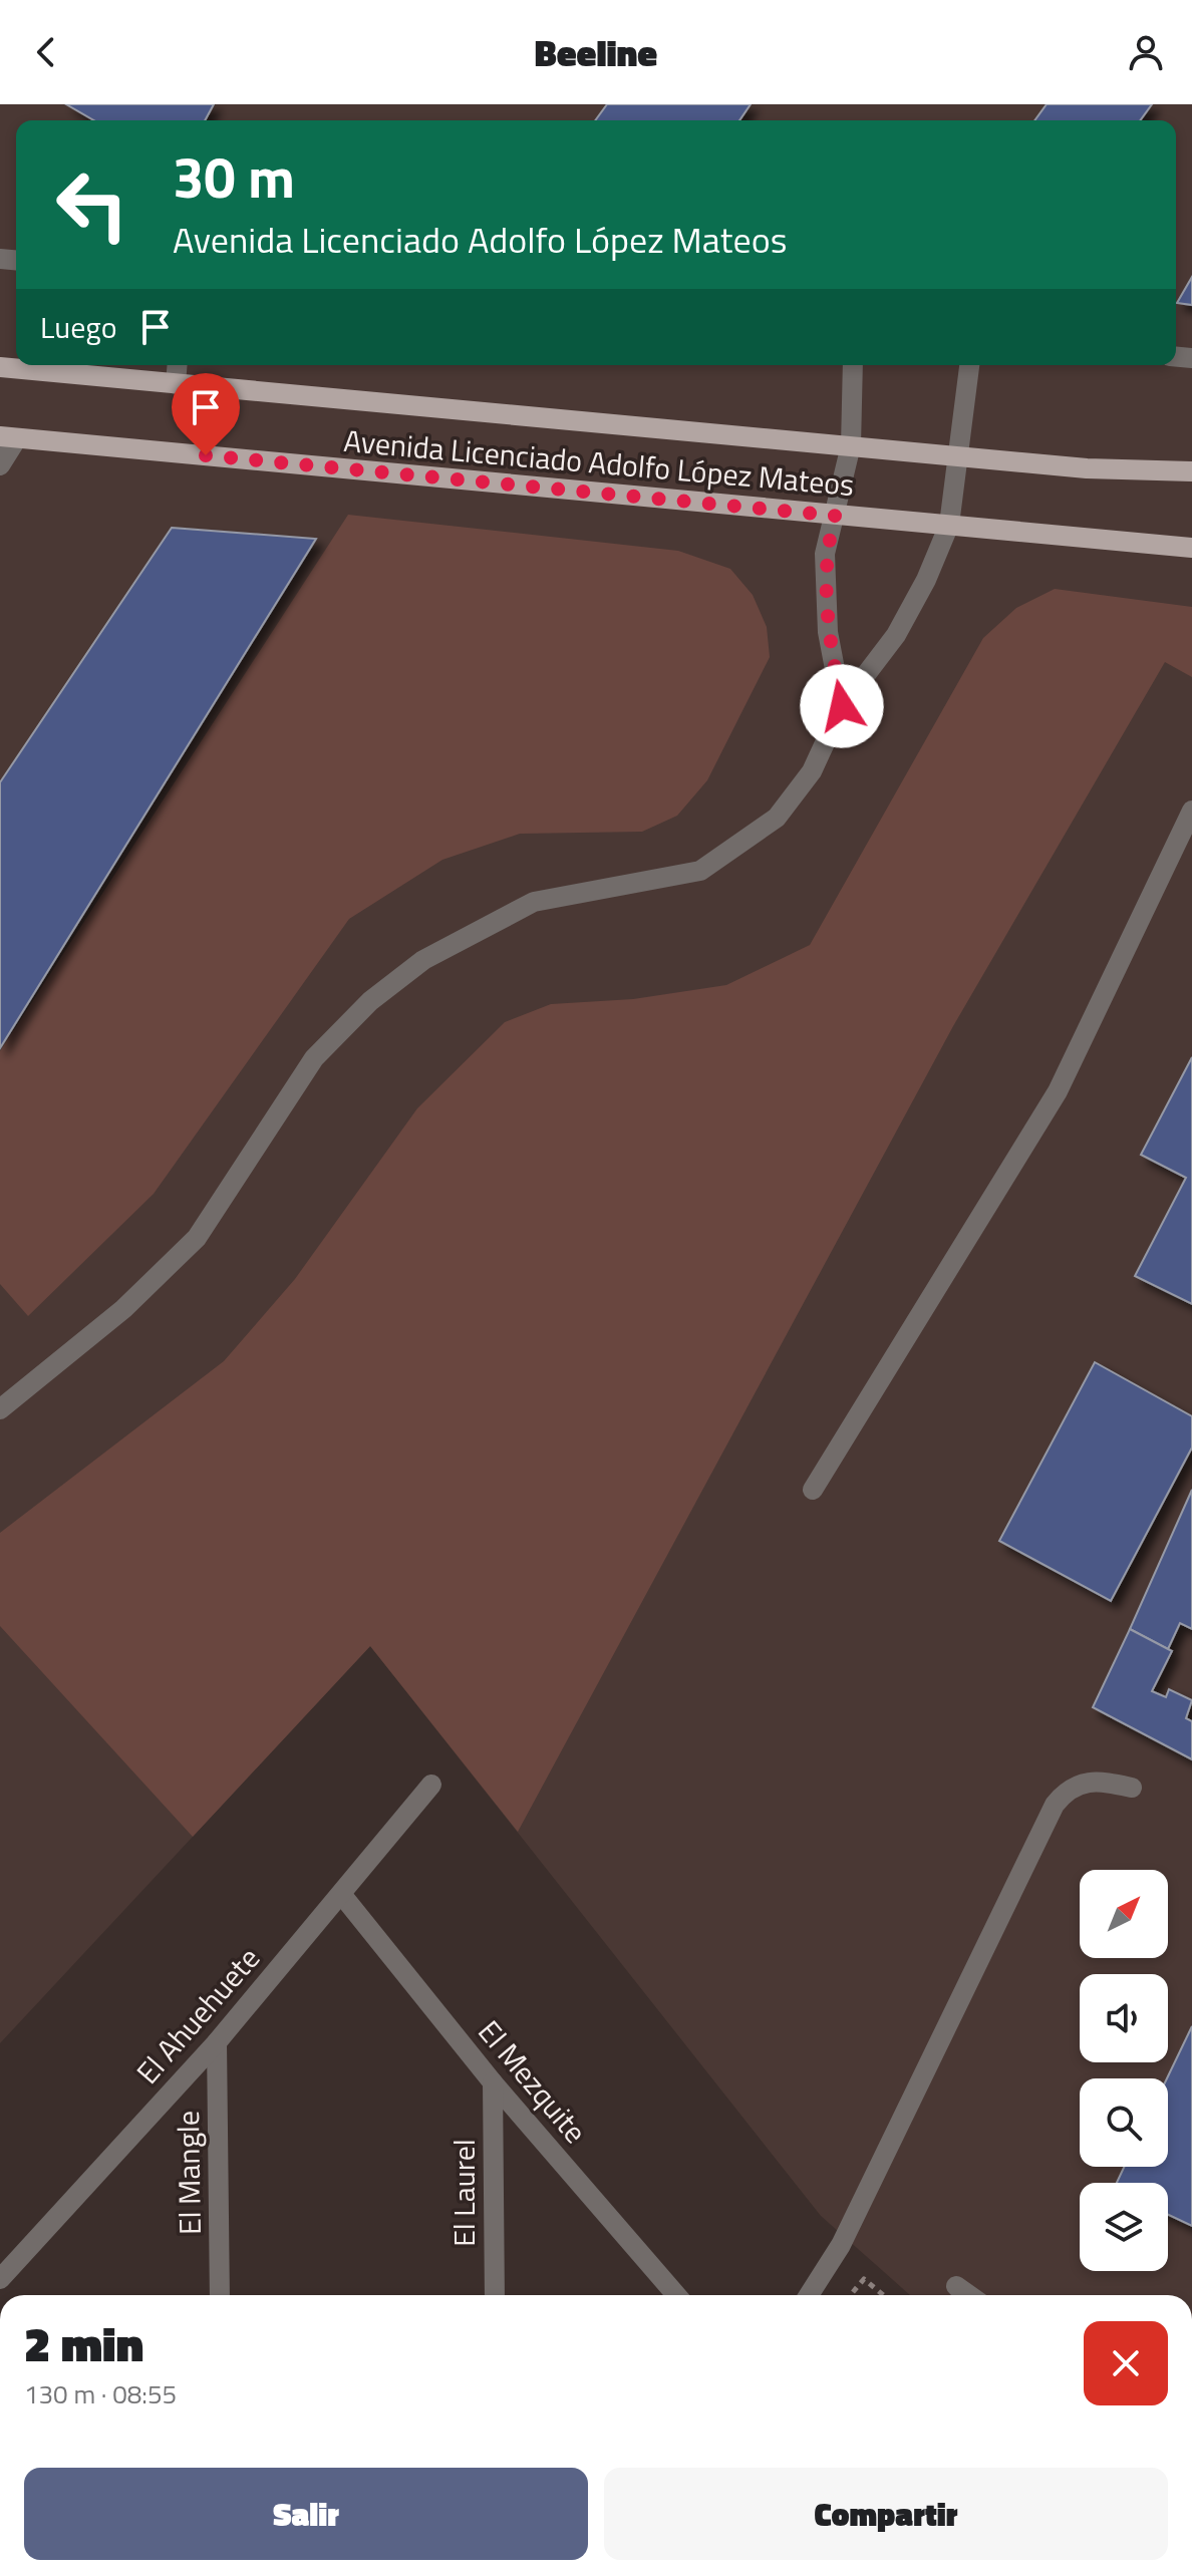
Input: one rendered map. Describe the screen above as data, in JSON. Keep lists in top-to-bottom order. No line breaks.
{"streets":{"main road":["Avenida Licenciado Adolfo López Mateos"],"street":["El Ahuehuete","El Mezquite","El Mangle","El Laurel"]},"crossings":[["El Ahuehuete","El Mezquite"],["El Ahuehuete","El Mangle"],["El Mezquite","El Laurel"]],"north":"top right","page":{"header":"Beeline","turn":["30 m","Avenida Licenciado Adolfo López Mateos"],"then":"Luego","heading":["2 min","130 m · 08:55"],"buttons":["Salir","Compartir"]}}
